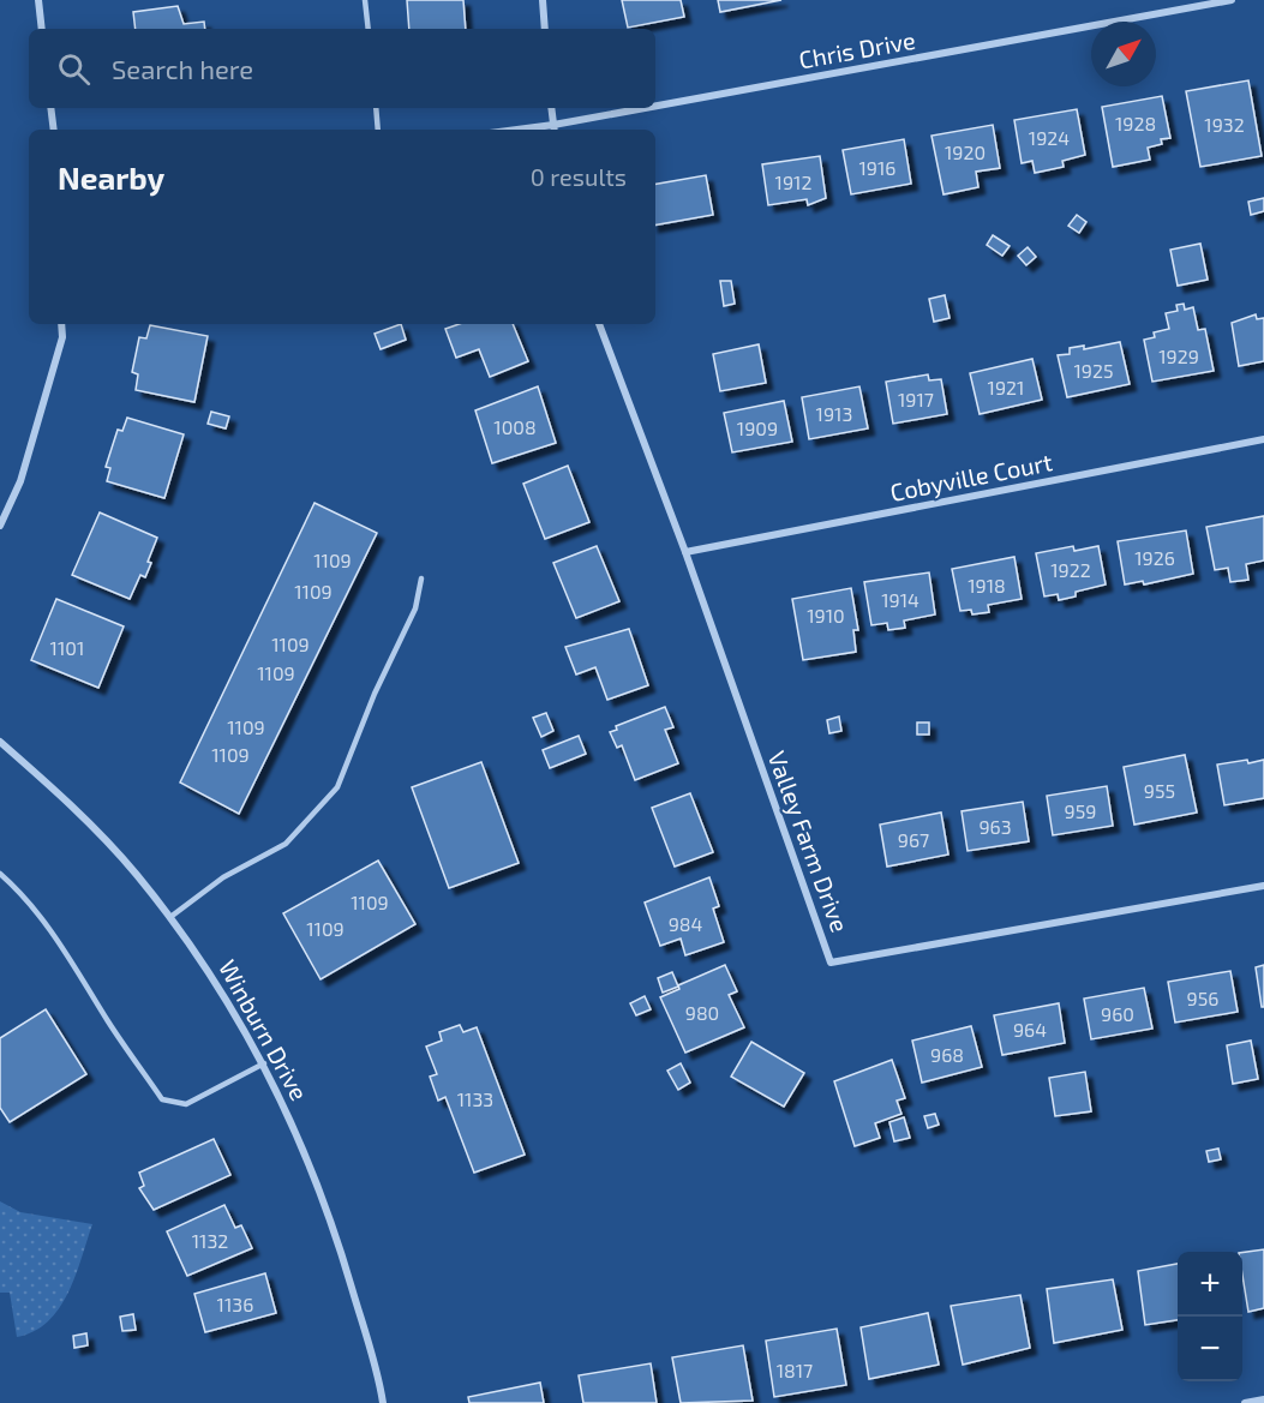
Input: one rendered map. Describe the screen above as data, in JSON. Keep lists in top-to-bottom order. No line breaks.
{"streets":{"street":["Chris Drive","Cobyville Court","Valley Farm Drive","Winburn Drive"]},"crossings":[["Cobyville Court","Valley Farm Drive"]],"house_numbers":["1928","1932","1924","1920","1916","1912","1929","1925","1921","1917","1913","1008","1909","1926","1109","1922","1918","1109","1914","1910","1109","1101","1109","1109","1109","955","959","963","967","1109","984","1109","956","980","960","964","968","1133","1132","1136","1817"],"north":"top right","page":{"search":"Search here","heading":["Nearby","0 results"],"map_buttons":["+","−"]}}
